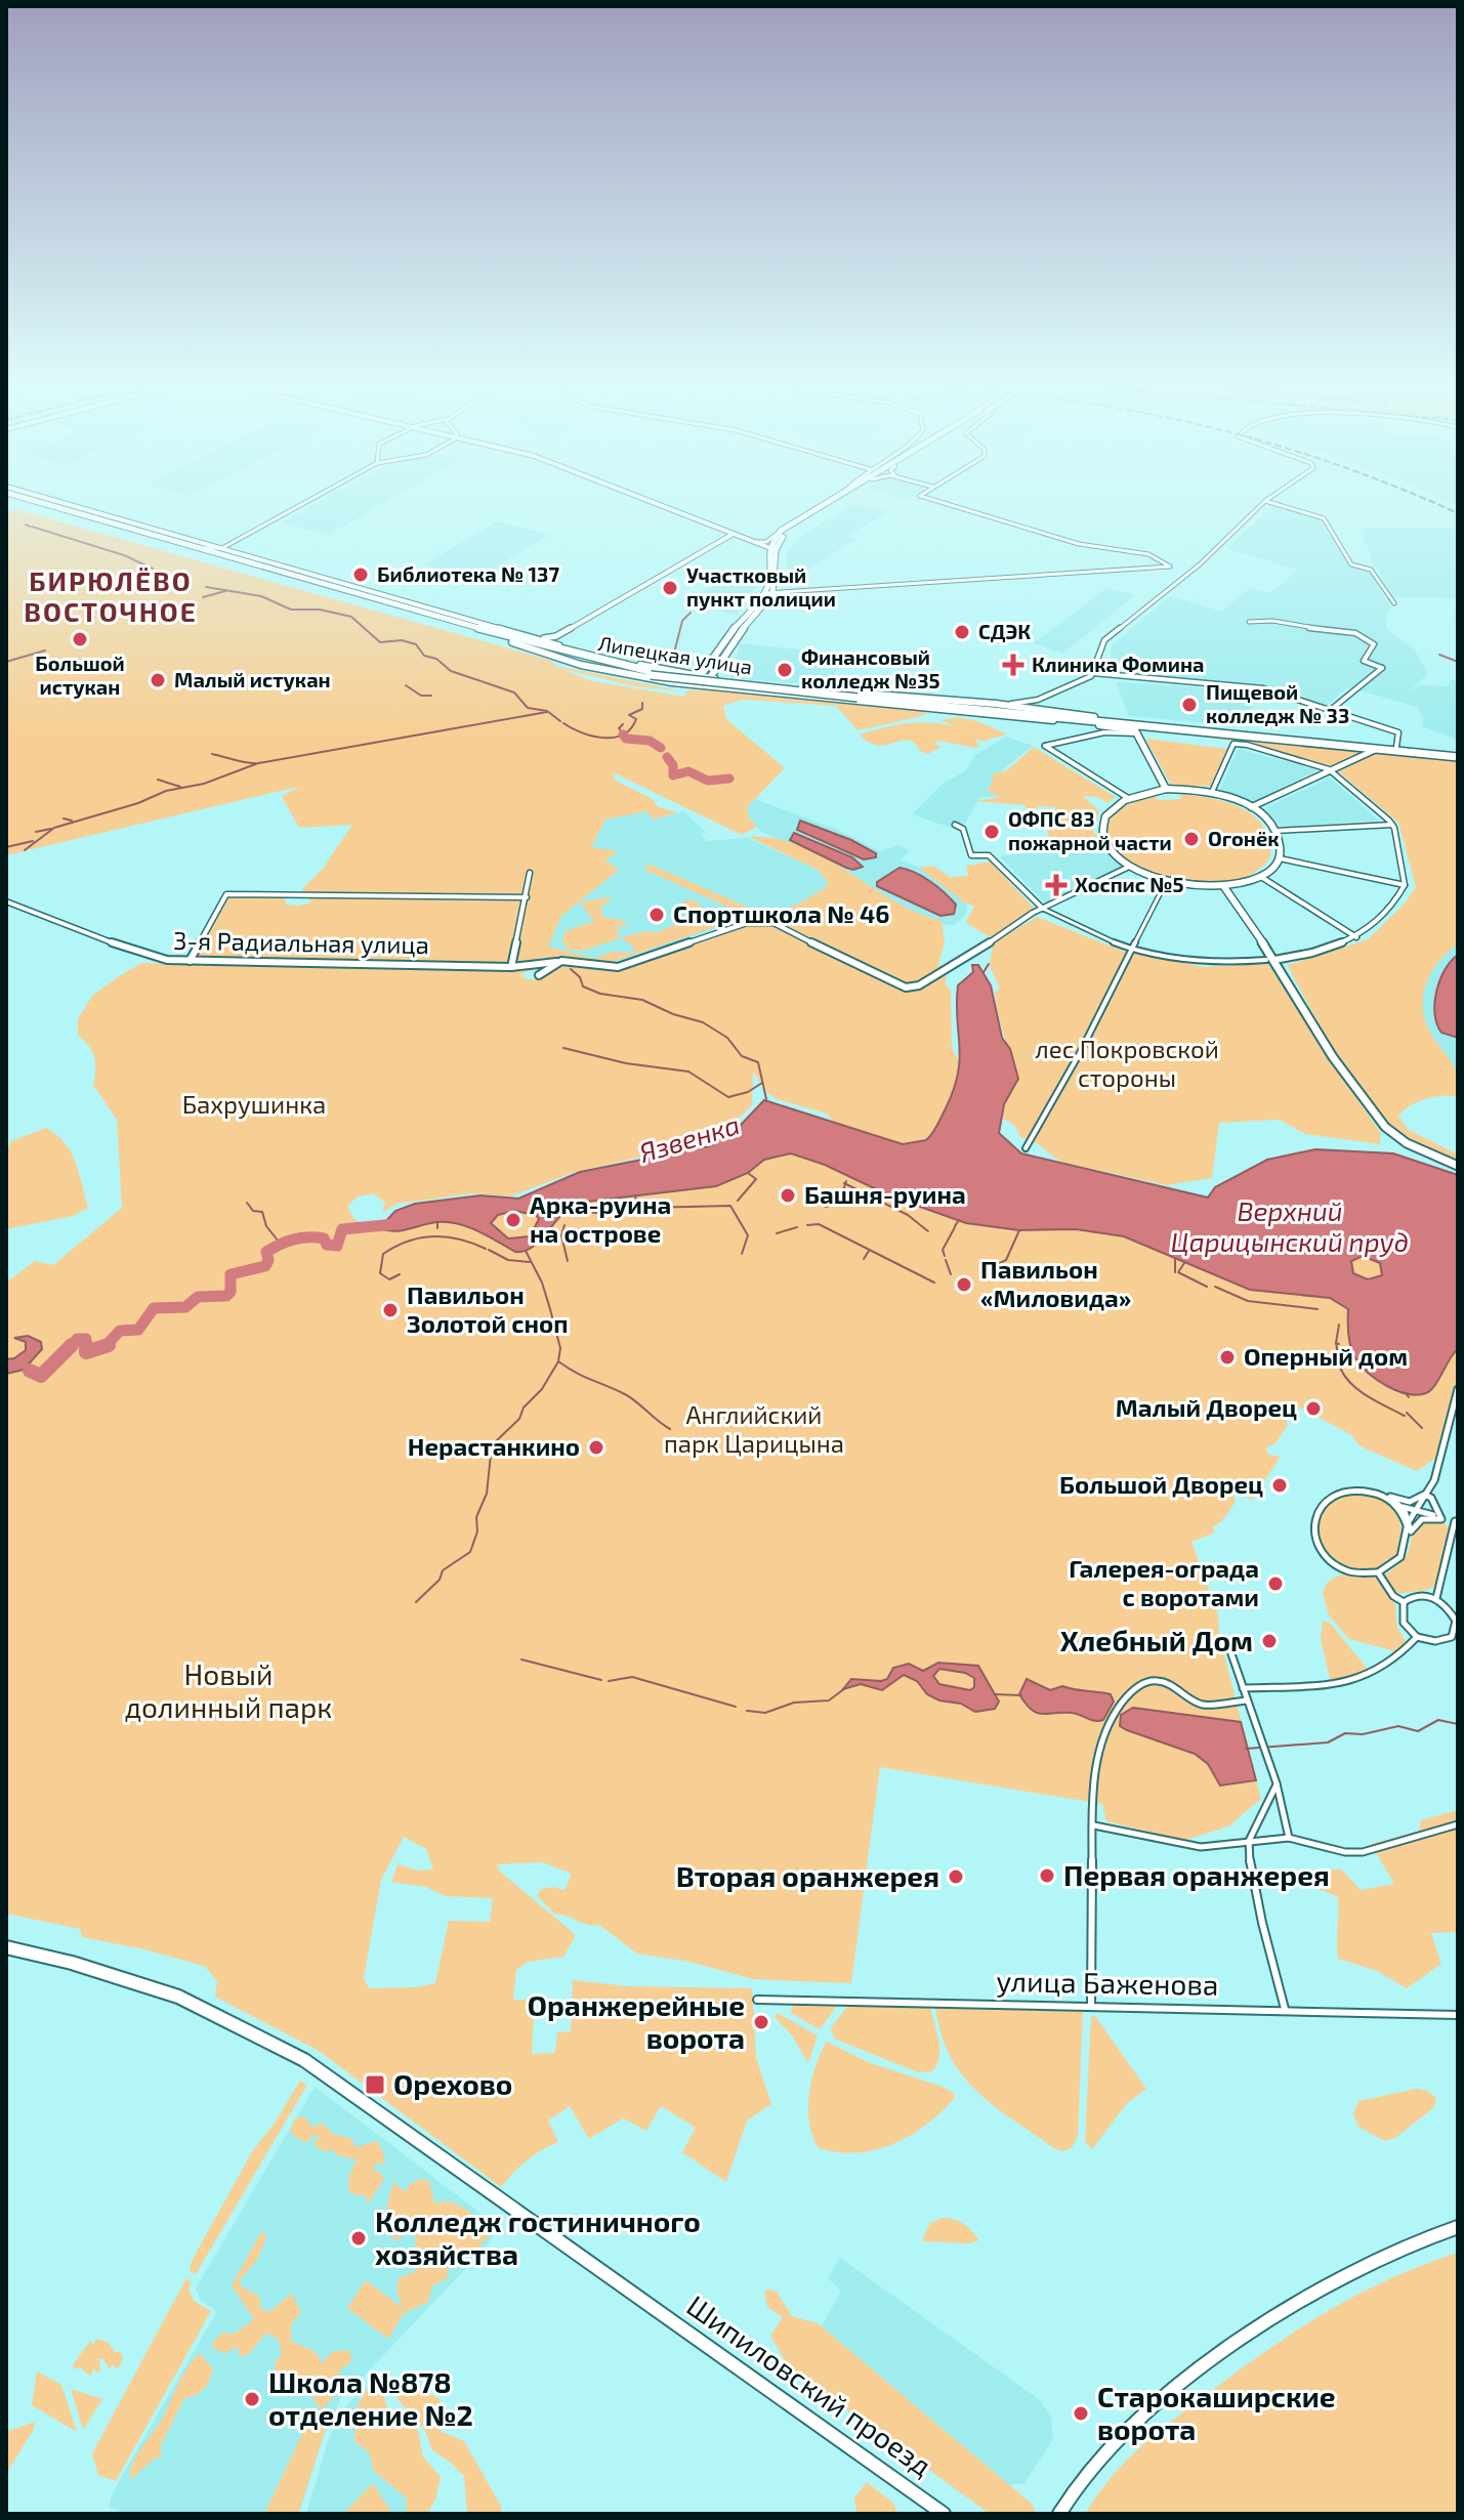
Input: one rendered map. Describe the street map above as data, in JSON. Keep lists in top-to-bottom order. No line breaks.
{"streets":{"main road":["Липецкая улица","Шипиловский проезд"],"street":["3-я Радиальная улица","улица Баженова"]},"districts":["БИРЮЛЁВО ВОСТОЧНОЕ"],"water":["Язвенка","Верхний Царицынский пруд"],"parks":["лес Покровской стороны","Бахрушинка","Английский парк Царицына","Новый долинный парк"],"places":{"other":["Библиотека № 137","Участковый пункт полиции","СДЭК","Большой истукан","Финансовый колледж №35","Малый истукан","Пищевой колледж № 33","ОФПС 83 пожарной части","Огонёк","Спортшкола № 46","Башня-руина","Арка-руина на острове","Павильон «Миловида»","Павильон Золотой сноп","Оперный дом","Малый Дворец","Нерастанкино","Большой Дворец","Галерея-ограда с воротами","Хлебный Дом","Первая оранжерея","Вторая оранжерея","Оранжерейные ворота","Колледж гостиничного хозяйcтва","Школа №878 отделение №2","Старокаширские ворота"],"health":["Клиника Фомина","Хоспис №5"],"transit":["Орехово"]}}
